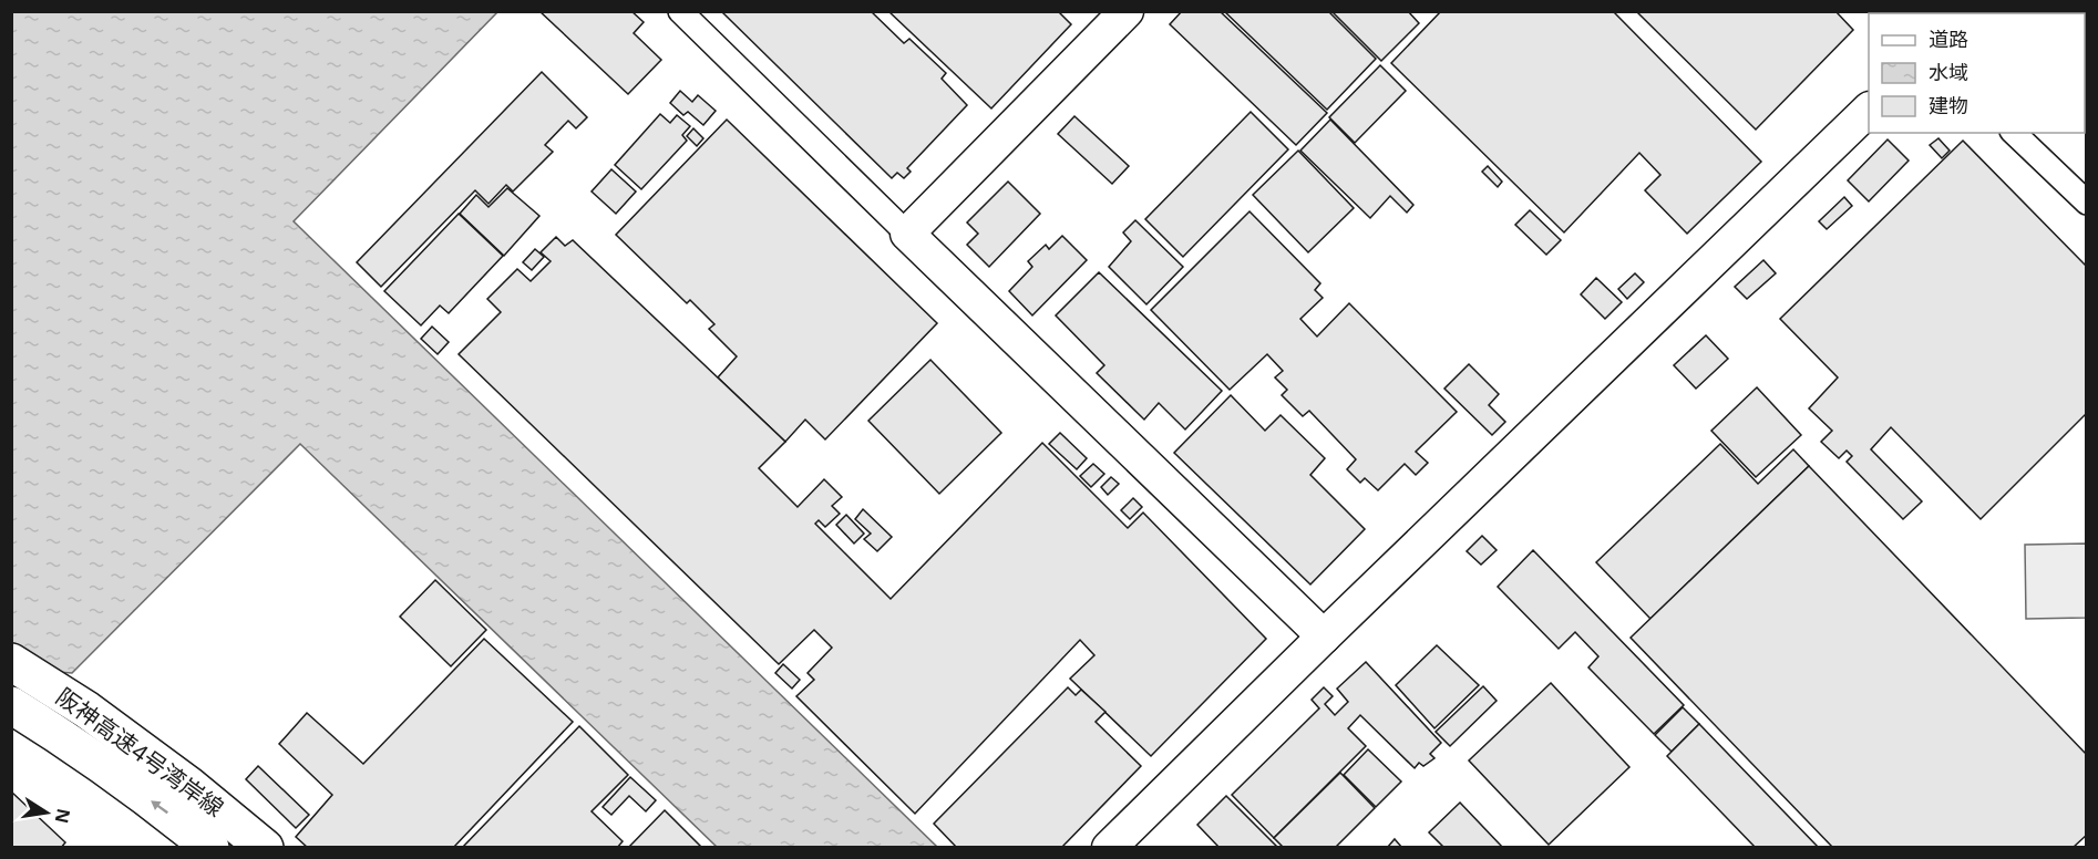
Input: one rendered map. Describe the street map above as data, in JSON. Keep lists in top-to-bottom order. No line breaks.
{"streets":{"highway":["阪神高速4号湾岸線"]},"legend":["道路","水域","建物"],"north":"right"}
